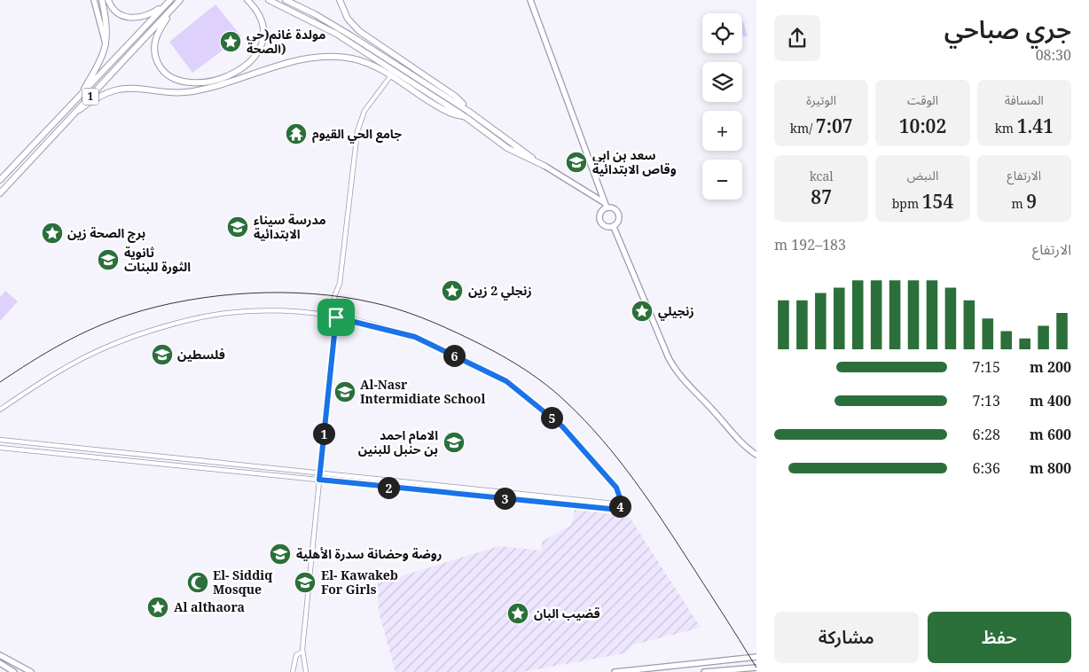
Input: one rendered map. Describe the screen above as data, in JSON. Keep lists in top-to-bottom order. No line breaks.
{"streets":{"highway":["1"]},"places":{"place":["مولدة غانم(حي الصحة)","برج الصحة زين","زنجلي 2 زين","زنجيلي","Al althaora","قضيب البان"],"temple":["جامع الحي القيوم"],"school or university":["سعد بن ابي وقاص الابتدائية","مدرسة سيناء الابتدائية","ثانوية الثورة للبنات","فلسطين","Al-Nasr Intermidiate School","الامام احمد بن حنبل للبنين","روضة وحضانة سدرة الأهلية","El- Kawakeb For Girls"],"mosque":["El- Siddiq Mosque"]},"page":{"heading":["جري صباحي","08:30"],"map_buttons":["+","−"],"stats":[["المسافة","1.41 km"],["الوقت","10:02"],["الوتيرة","7:07 /km"],["الارتفاع","9 m"],["النبض","154 bpm"],["kcal","87"]],"chart":["الارتفاع","183–192 m"],"pins":["6","5","1","2","3","4"],"list":[{"name":"200 m","note":"7:15"},{"name":"400 m","note":"7:13"},{"name":"600 m","note":"6:28"},{"name":"800 m","note":"6:36"}],"buttons":["حفظ","مشاركة"]}}
